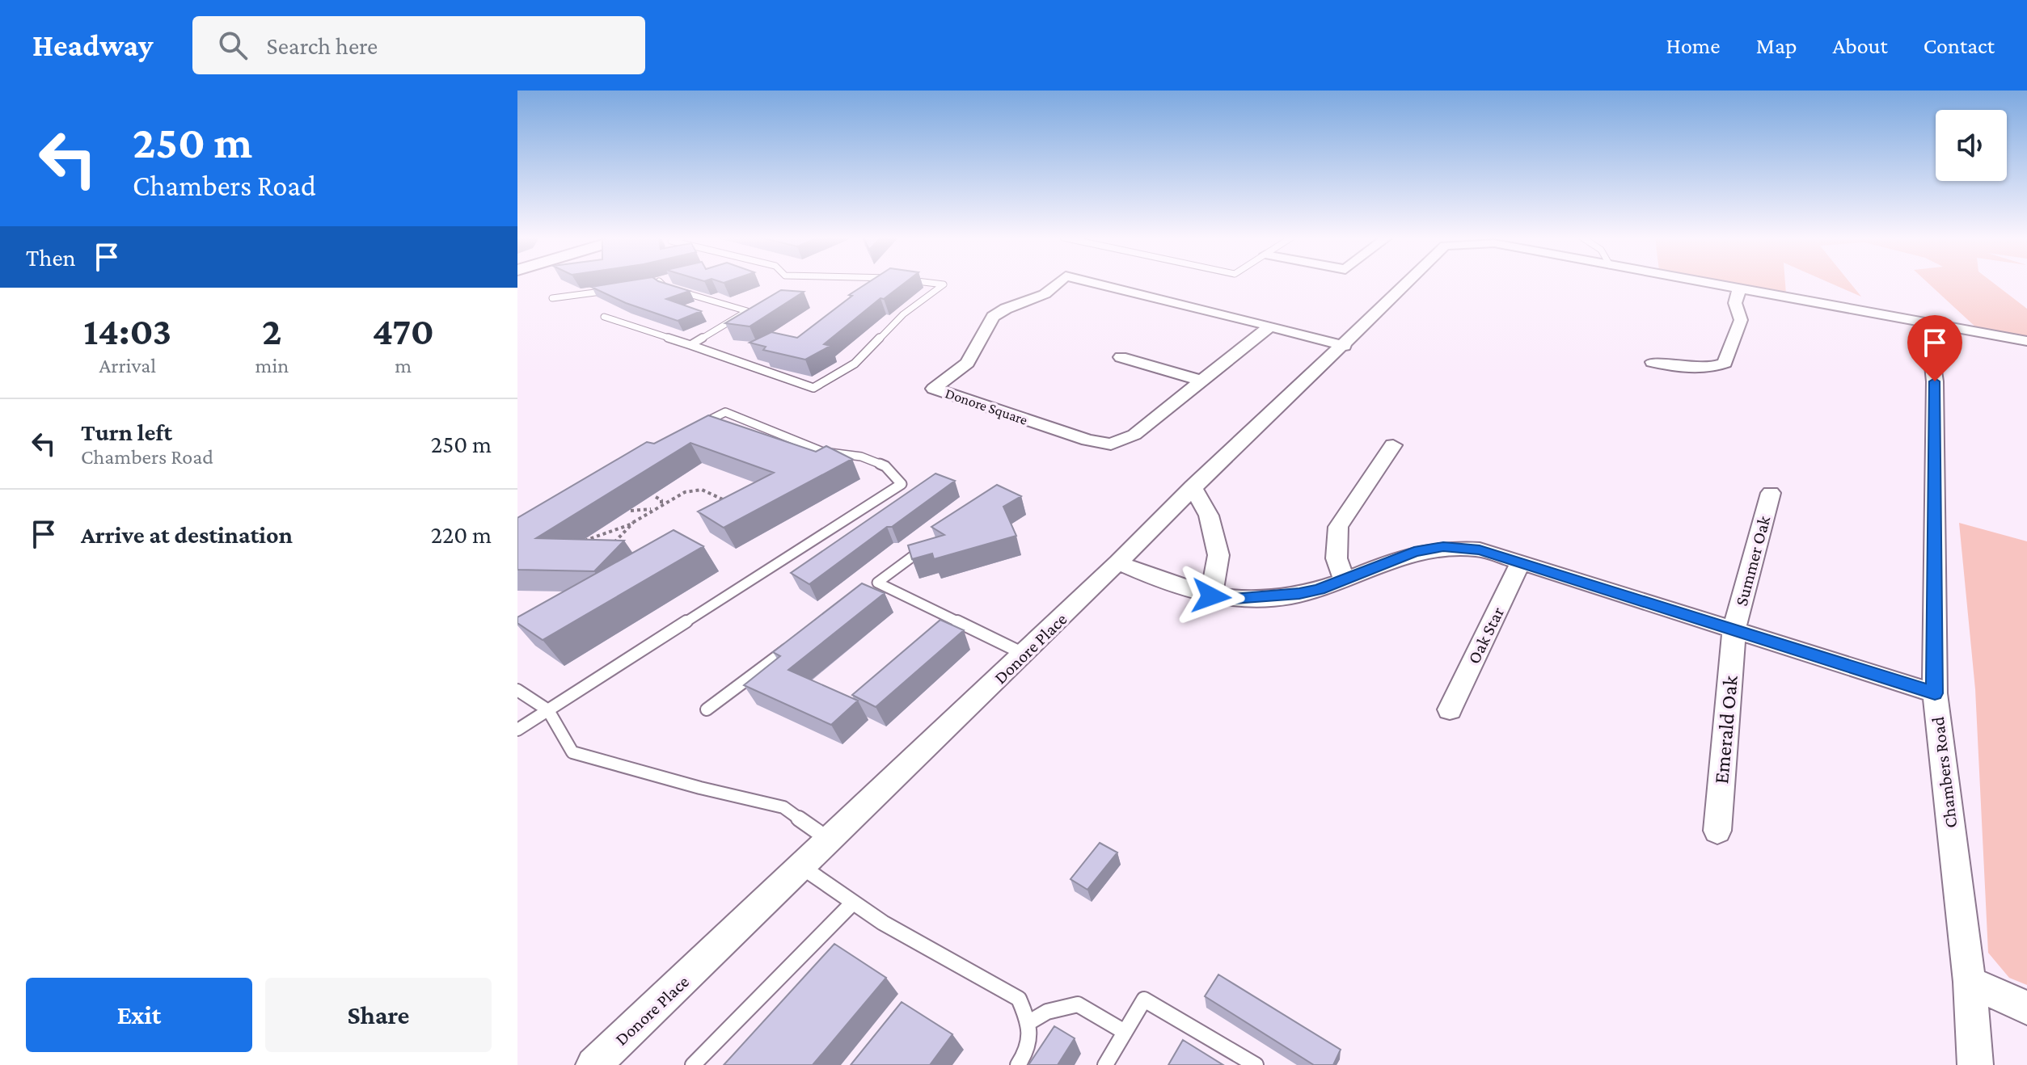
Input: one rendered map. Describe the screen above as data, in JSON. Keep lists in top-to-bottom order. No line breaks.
{"streets":{"street":["Donore Square","Summer Oak","Oak Star","Donore Place","Emerald Oak","Chambers Road"]},"crossings":[["Donore Square","Donore Place"],["Summer Oak","Emerald Oak"],["Donore Place","Chambers Road"]],"page":{"header":"Headway","search":"Search here","nav":["Home","Map","About","Contact"],"turn":["250 m","Chambers Road"],"then":"Then","eta":["14:03","Arrival","2","min","470","m"],"list":[{"name":"Turn left","note":"Chambers Road","value":"250 m"},{"name":"Arrive at destination","value":"220 m"}],"buttons":["Exit","Share"]}}
